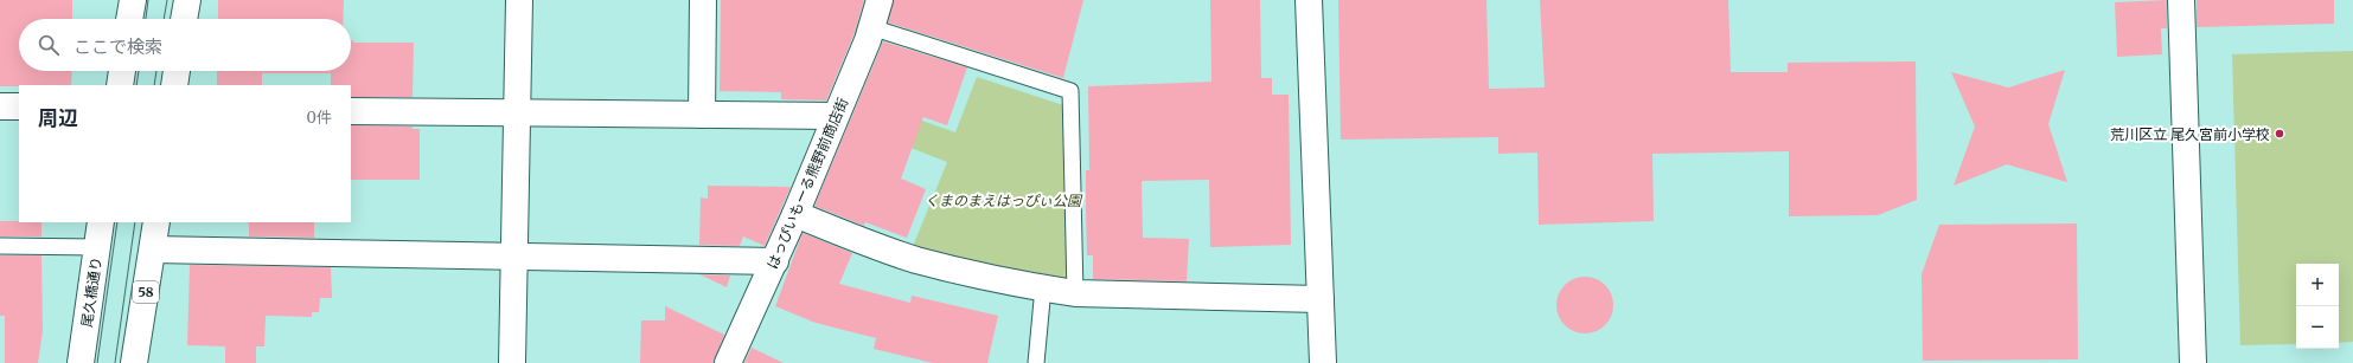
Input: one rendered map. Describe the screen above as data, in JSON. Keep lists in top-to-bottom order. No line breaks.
{"streets":{"street":["はっぴいもーる熊野前商店街","尾久橋通り","58"]},"parks":["くまのまえはっぴぃ公園"],"places":["荒川区立 尾久宮前小学校"],"page":{"search":"ここで検索","heading":["周辺","0件"],"map_buttons":["+","−"]}}
